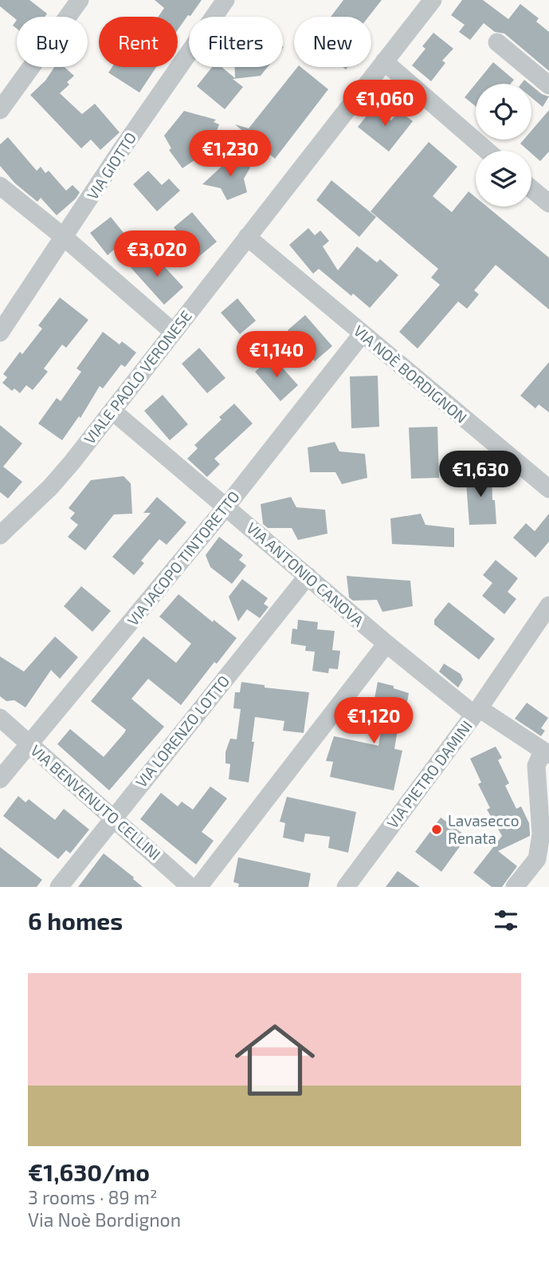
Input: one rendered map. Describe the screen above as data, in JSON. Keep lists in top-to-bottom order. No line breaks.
{"streets":{"street":["VIA GIOTTO","VIA NOÈ BORDIGNON","VIALE PAOLO VERONESE","VIA JACOPO TINTORETTO","VIA ANTONIO CANOVA","VIA LORENZO LOTTO","VIA PIETRO DAMINI","VIA BENVENUTO CELLINI"]},"crossings":[["VIA NOÈ BORDIGNON","VIALE PAOLO VERONESE"],["VIA NOÈ BORDIGNON","VIA JACOPO TINTORETTO"],["VIALE PAOLO VERONESE","VIA ANTONIO CANOVA"],["VIA JACOPO TINTORETTO","VIA ANTONIO CANOVA"],["VIA JACOPO TINTORETTO","VIA BENVENUTO CELLINI"],["VIA ANTONIO CANOVA","VIA LORENZO LOTTO"],["VIA ANTONIO CANOVA","VIA PIETRO DAMINI"],["VIA LORENZO LOTTO","VIA BENVENUTO CELLINI"]],"places":["Lavasecco Renata"],"page":{"chip":["Buy","Rent","Filters","New"],"price":["€1,060","€1,230","€3,020","€1,140","€1,630","€1,120"],"heading":"6 homes","list":[{"name":"€1,630/mo","note":"3 rooms · 89 m² · Via Noè Bordignon"}]}}
